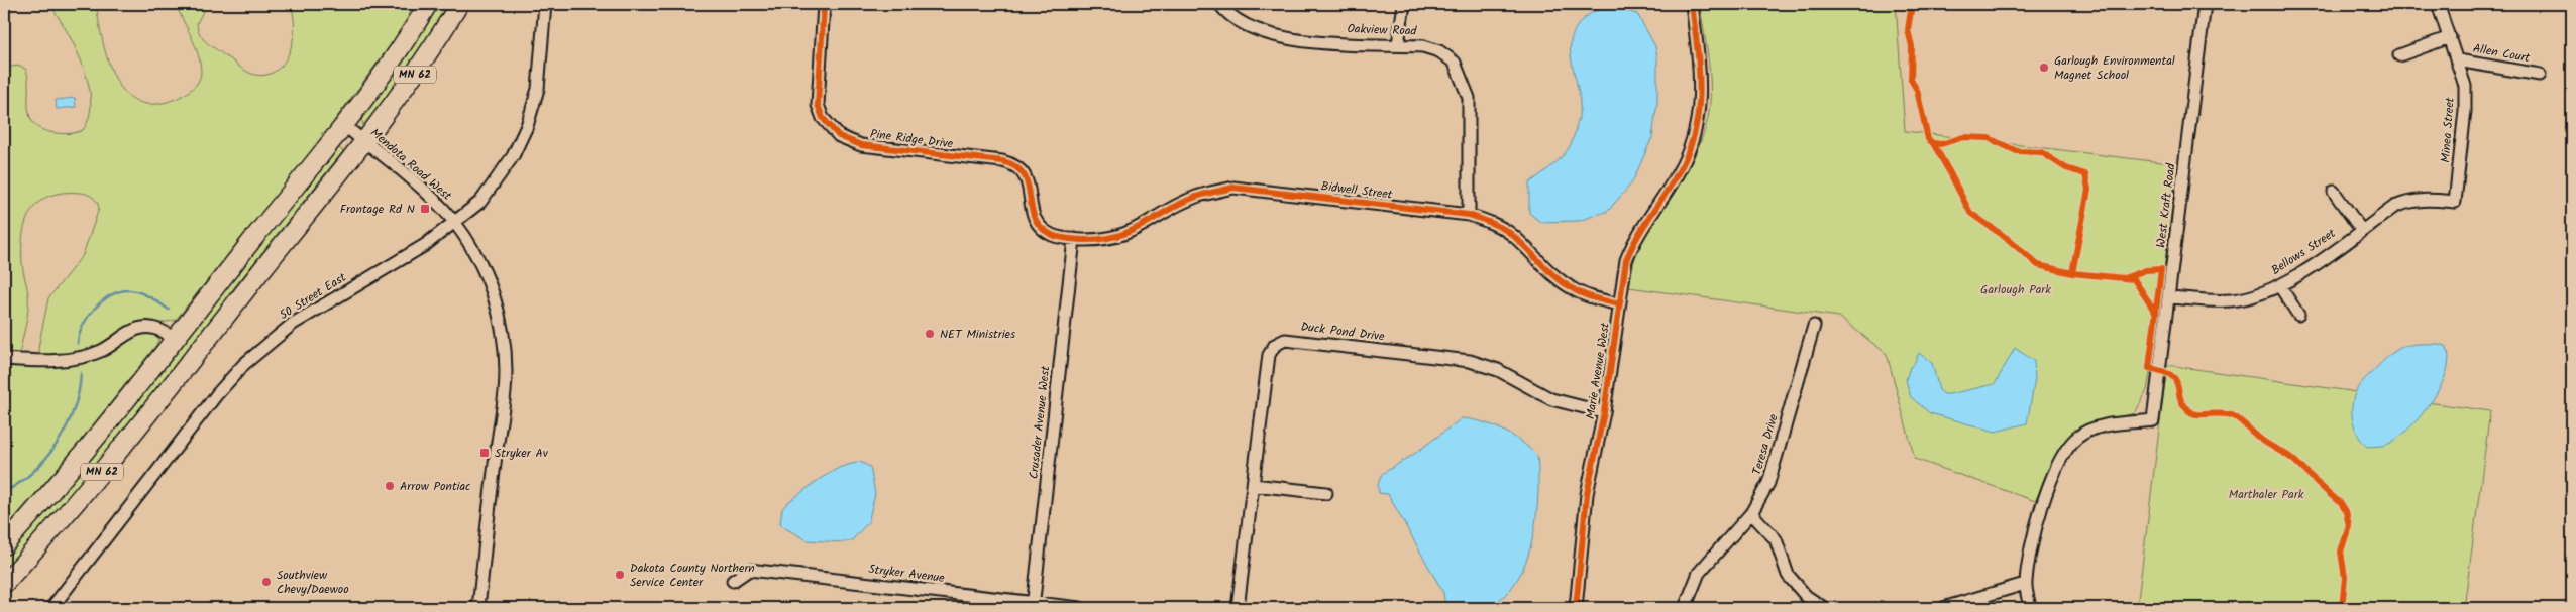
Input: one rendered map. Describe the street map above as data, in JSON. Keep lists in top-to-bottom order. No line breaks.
{"streets":{"highway":["MN 62"],"street":["Oakview Road","Allen Court","Minea Street","Pine Ridge Drive","Mendota Road West","Bidwell Street","West Kraft Road","Bellows Street","50 Street East","Duck Pond Drive","Marie Avenue West","Crusader Avenue West","Teresa Drive","Stryker Avenue"]},"crossings":[["Oakview Road","Bidwell Street"],["Allen Court","Minea Street"],["MN 62","Mendota Road West"],["Minea Street","Bellows Street"],["Pine Ridge Drive","Bidwell Street"],["Pine Ridge Drive","Crusader Avenue West"],["Mendota Road West","50 Street East"],["Bidwell Street","Marie Avenue West"],["Bidwell Street","Crusader Avenue West"],["West Kraft Road","Bellows Street"],["Duck Pond Drive","Marie Avenue West"],["Crusader Avenue West","Stryker Avenue"]],"parks":["Garlough Park","Marthaler Park"],"places":{"other":["Garlough Environmental Magnet School","NET Ministries","Arrow Pontiac","Dakota County Northern Service Center","Southview Chevy/Daewoo"],"transit":["Frontage Rd N","Stryker Av"]}}
